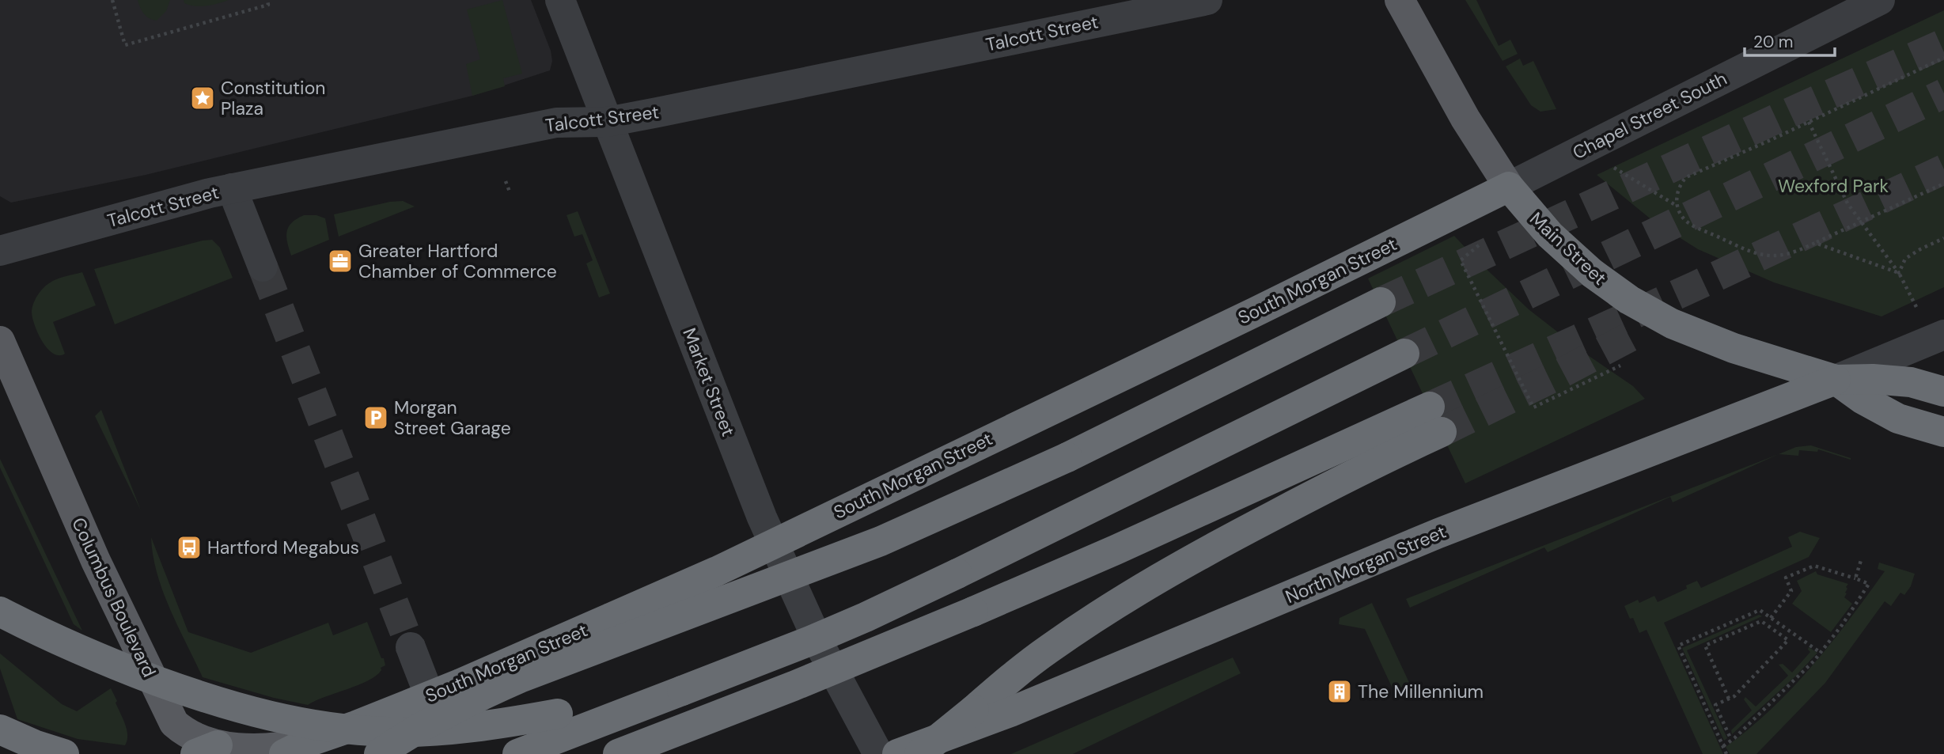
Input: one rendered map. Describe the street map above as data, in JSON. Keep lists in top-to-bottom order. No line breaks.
{"streets":{"highway":["Main Street","South Morgan Street","North Morgan Street"],"main road":["Columbus Boulevard"],"street":["Talcott Street","Chapel Street South","Market Street"]},"crossings":[["Talcott Street","Market Street"],["Chapel Street South","Main Street"],["Chapel Street South","South Morgan Street"],["Main Street","South Morgan Street"],["Main Street","North Morgan Street"],["South Morgan Street","Market Street"],["South Morgan Street","Columbus Boulevard"]],"parks":["Wexford Park"],"places":{"place":["Constitution Plaza"],"office":["Greater Hartford Chamber of Commerce"],"parking":["Morgan Street Garage"],"bus stop":["Hartford Megabus"],"building":["The Millennium"]},"scale_bar":"20 m"}
